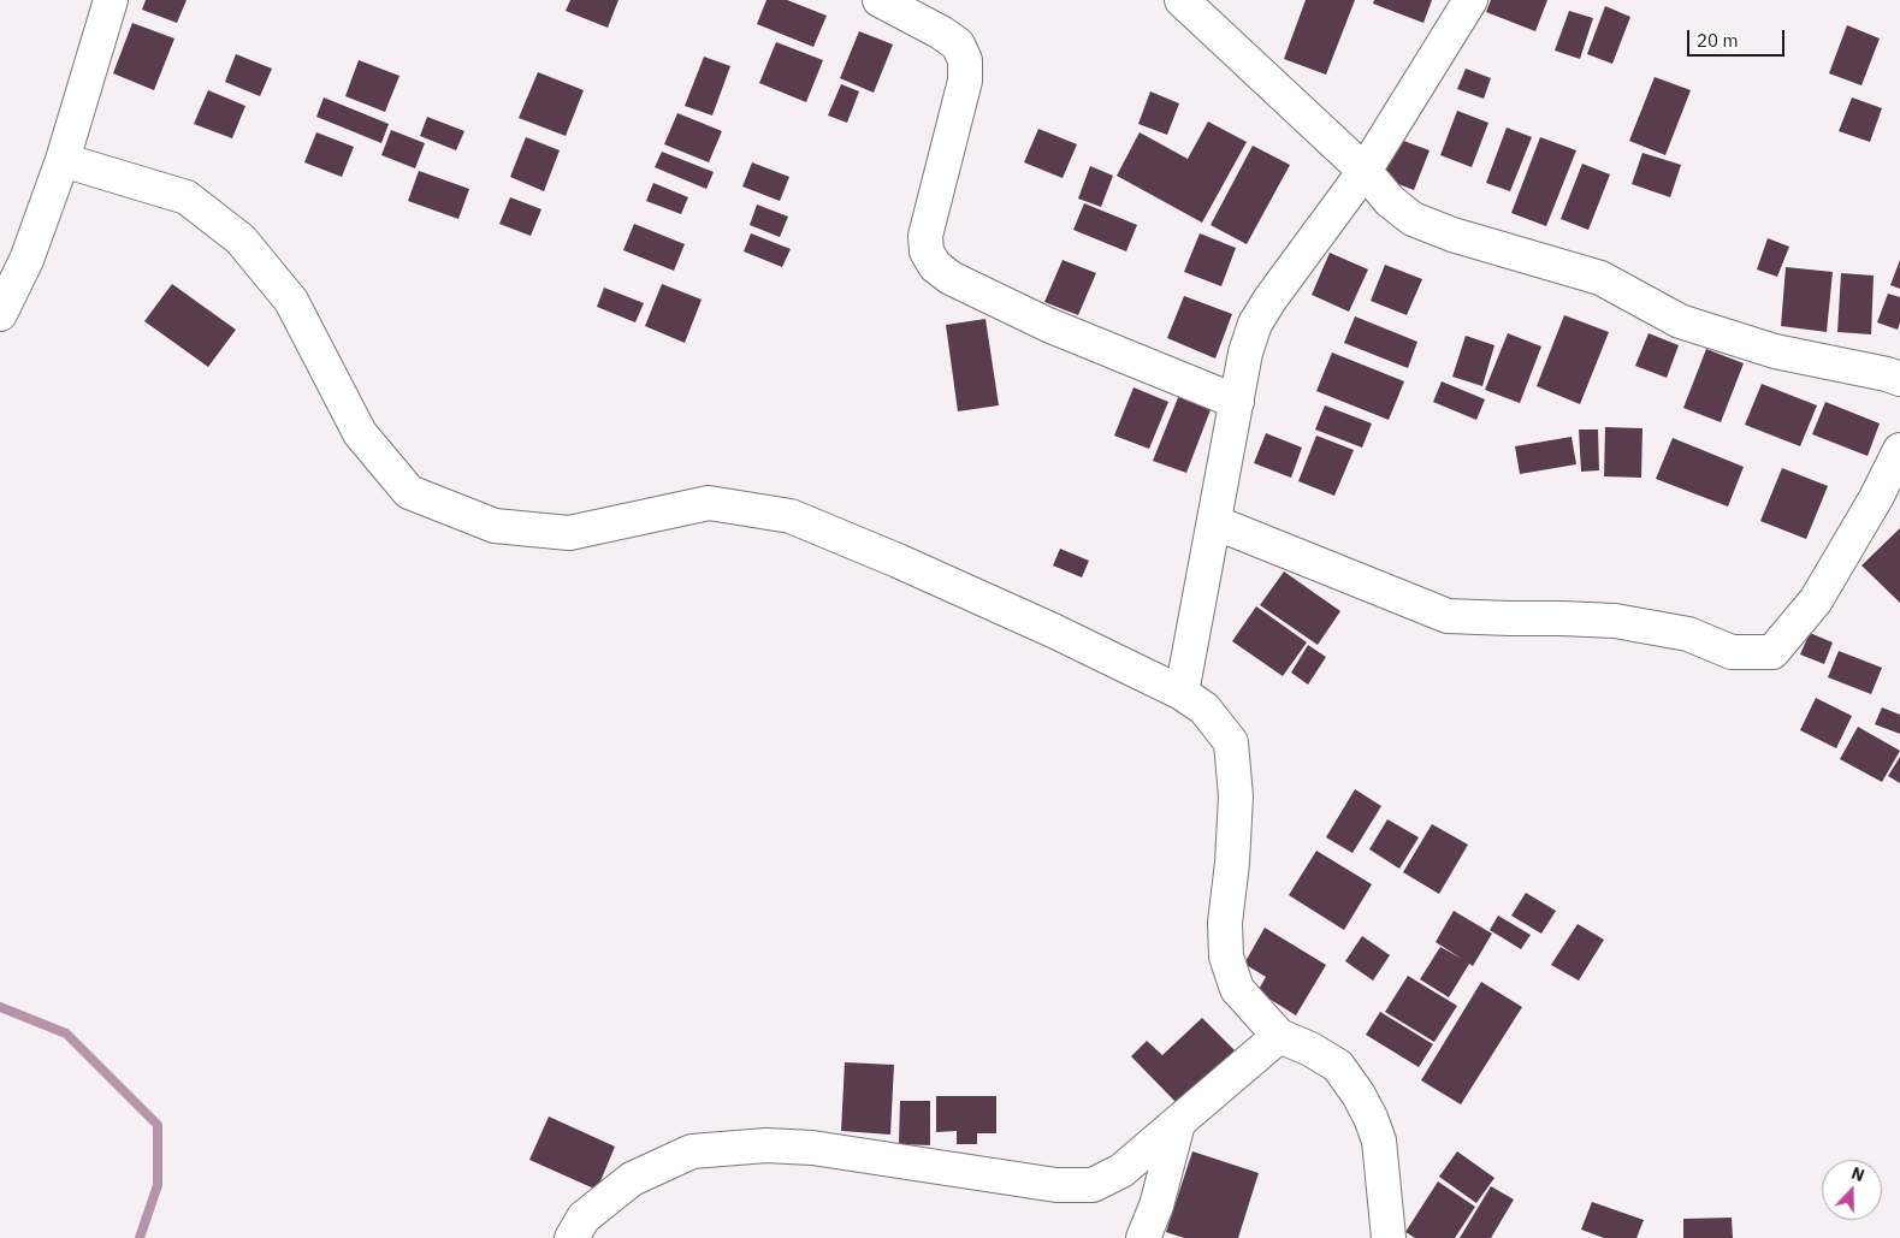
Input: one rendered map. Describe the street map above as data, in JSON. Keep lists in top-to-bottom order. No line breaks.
{"scale_bar":"20 m","north":"top"}
